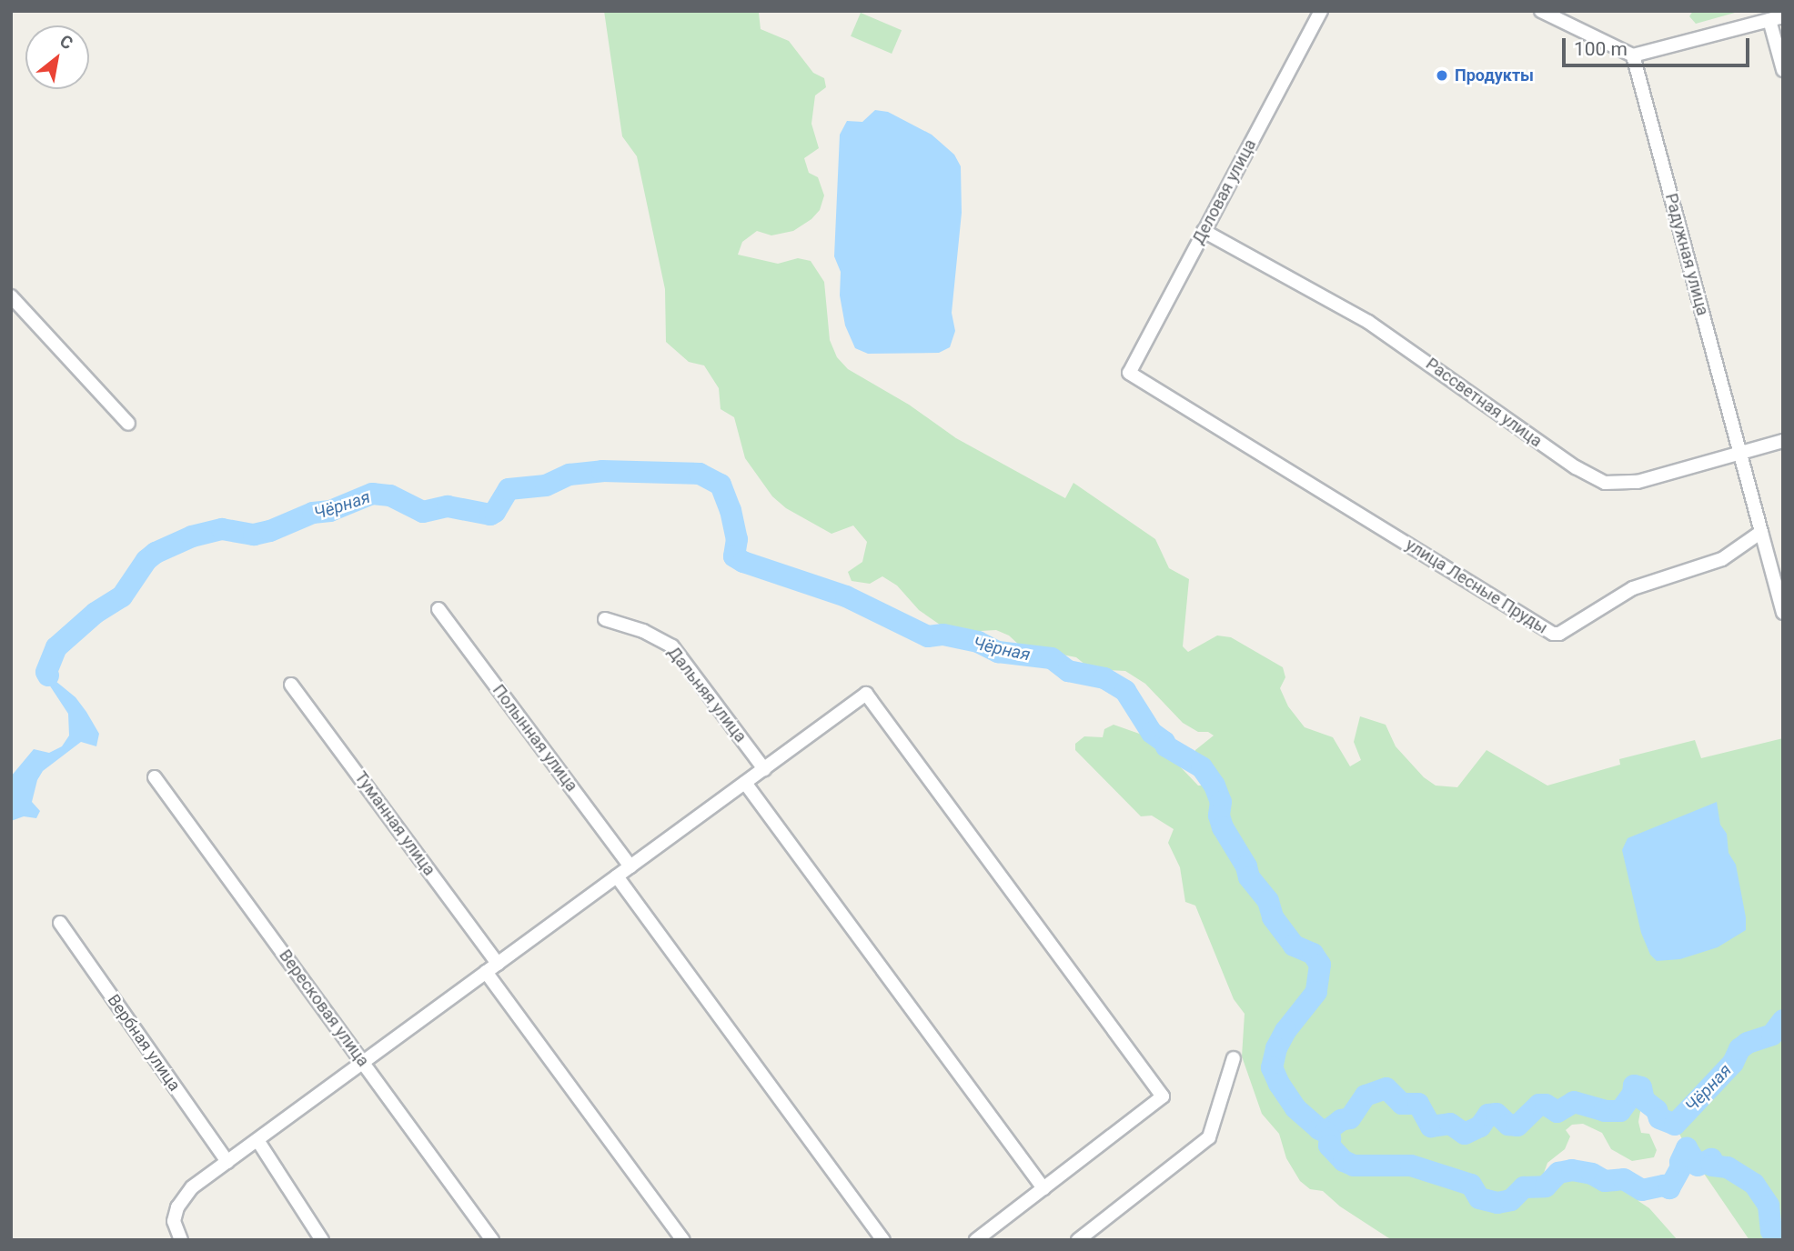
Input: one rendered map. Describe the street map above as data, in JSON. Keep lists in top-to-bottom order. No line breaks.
{"streets":{"street":["Деловая улица","Радужная улица","Рассветная улица","улица Лесные Пруды","Дальняя улица","Полынная улица","Туманная улица","Вересковая улица","Вербная улица"]},"crossings":[["Деловая улица","Рассветная улица"],["Деловая улица","улица Лесные Пруды"],["Радужная улица","Рассветная улица"],["Радужная улица","улица Лесные Пруды"]],"water":["Чёрная"],"places":["Продукты"],"scale_bar":"100 m","north":"top right"}
